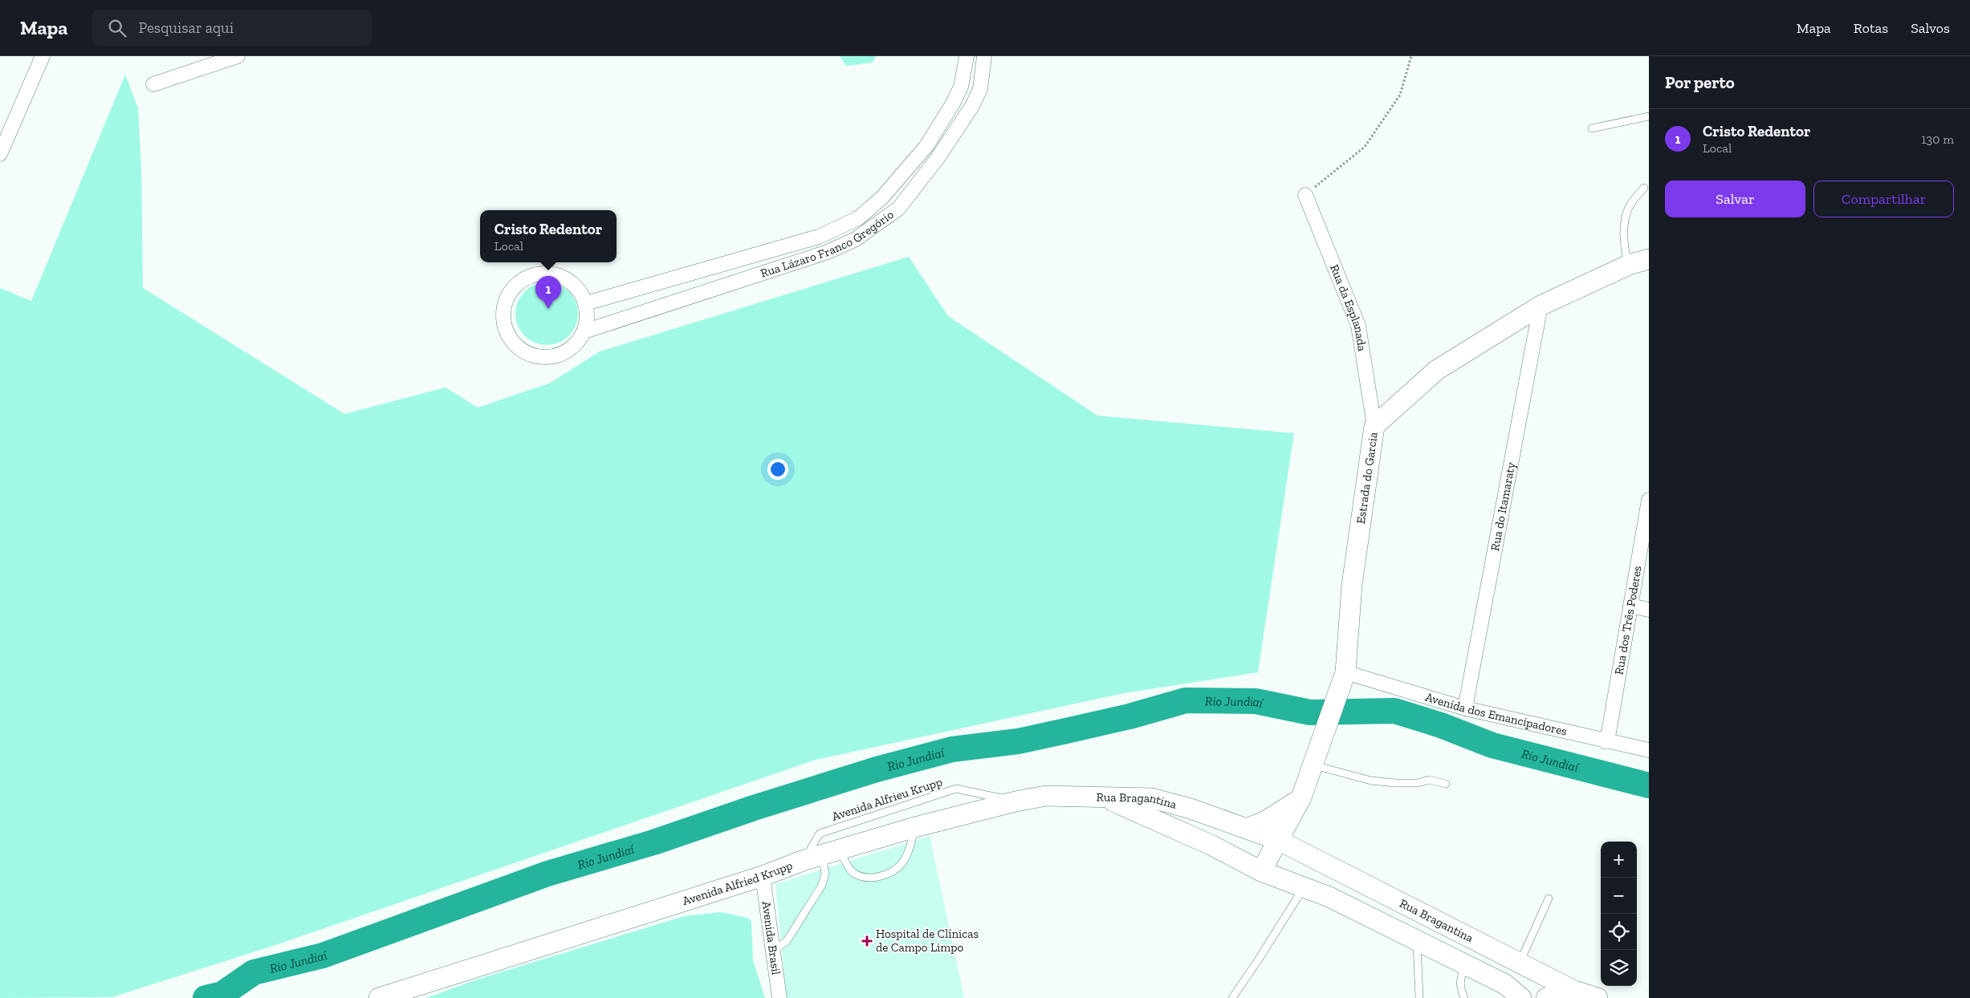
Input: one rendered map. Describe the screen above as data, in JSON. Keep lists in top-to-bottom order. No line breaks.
{"streets":{"main road":["Estrada do Garcia","Rua Bragantina","Avenida Alfried Krupp"],"street":["Rua Lázaro Franco Gregório","Rua da Esplanada","Rua do Itamaraty","Rua dos Três Poderes","Avenida dos Emancipadores","Avenida Brasil"],"lane":["Avenida Alfrieu Krupp"]},"crossings":[["Rua da Esplanada","Estrada do Garcia"],["Estrada do Garcia","Rua do Itamaraty"],["Estrada do Garcia","Avenida dos Emancipadores"],["Estrada do Garcia","Rua Bragantina"],["Rua do Itamaraty","Avenida dos Emancipadores"],["Rua dos Três Poderes","Avenida dos Emancipadores"],["Avenida Alfrieu Krupp","Avenida Alfried Krupp"],["Rua Bragantina","Avenida Alfried Krupp"],["Avenida Alfried Krupp","Avenida Brasil"]],"water":["Rio Jundiaí"],"places":{"health":["Hospital de Clínicas de Campo Limpo"]},"page":{"header":"Mapa","search":"Pesquisar aqui","nav":["Mapa","Rotas","Salvos"],"heading":"Por perto","list":[{"mark":"1","name":"Cristo Redentor","note":"Local","value":"130 m"}],"buttons":["Salvar","Compartilhar"],"popup":["Cristo Redentor","Local"],"pins":"1","map_buttons":["+","−"]}}
